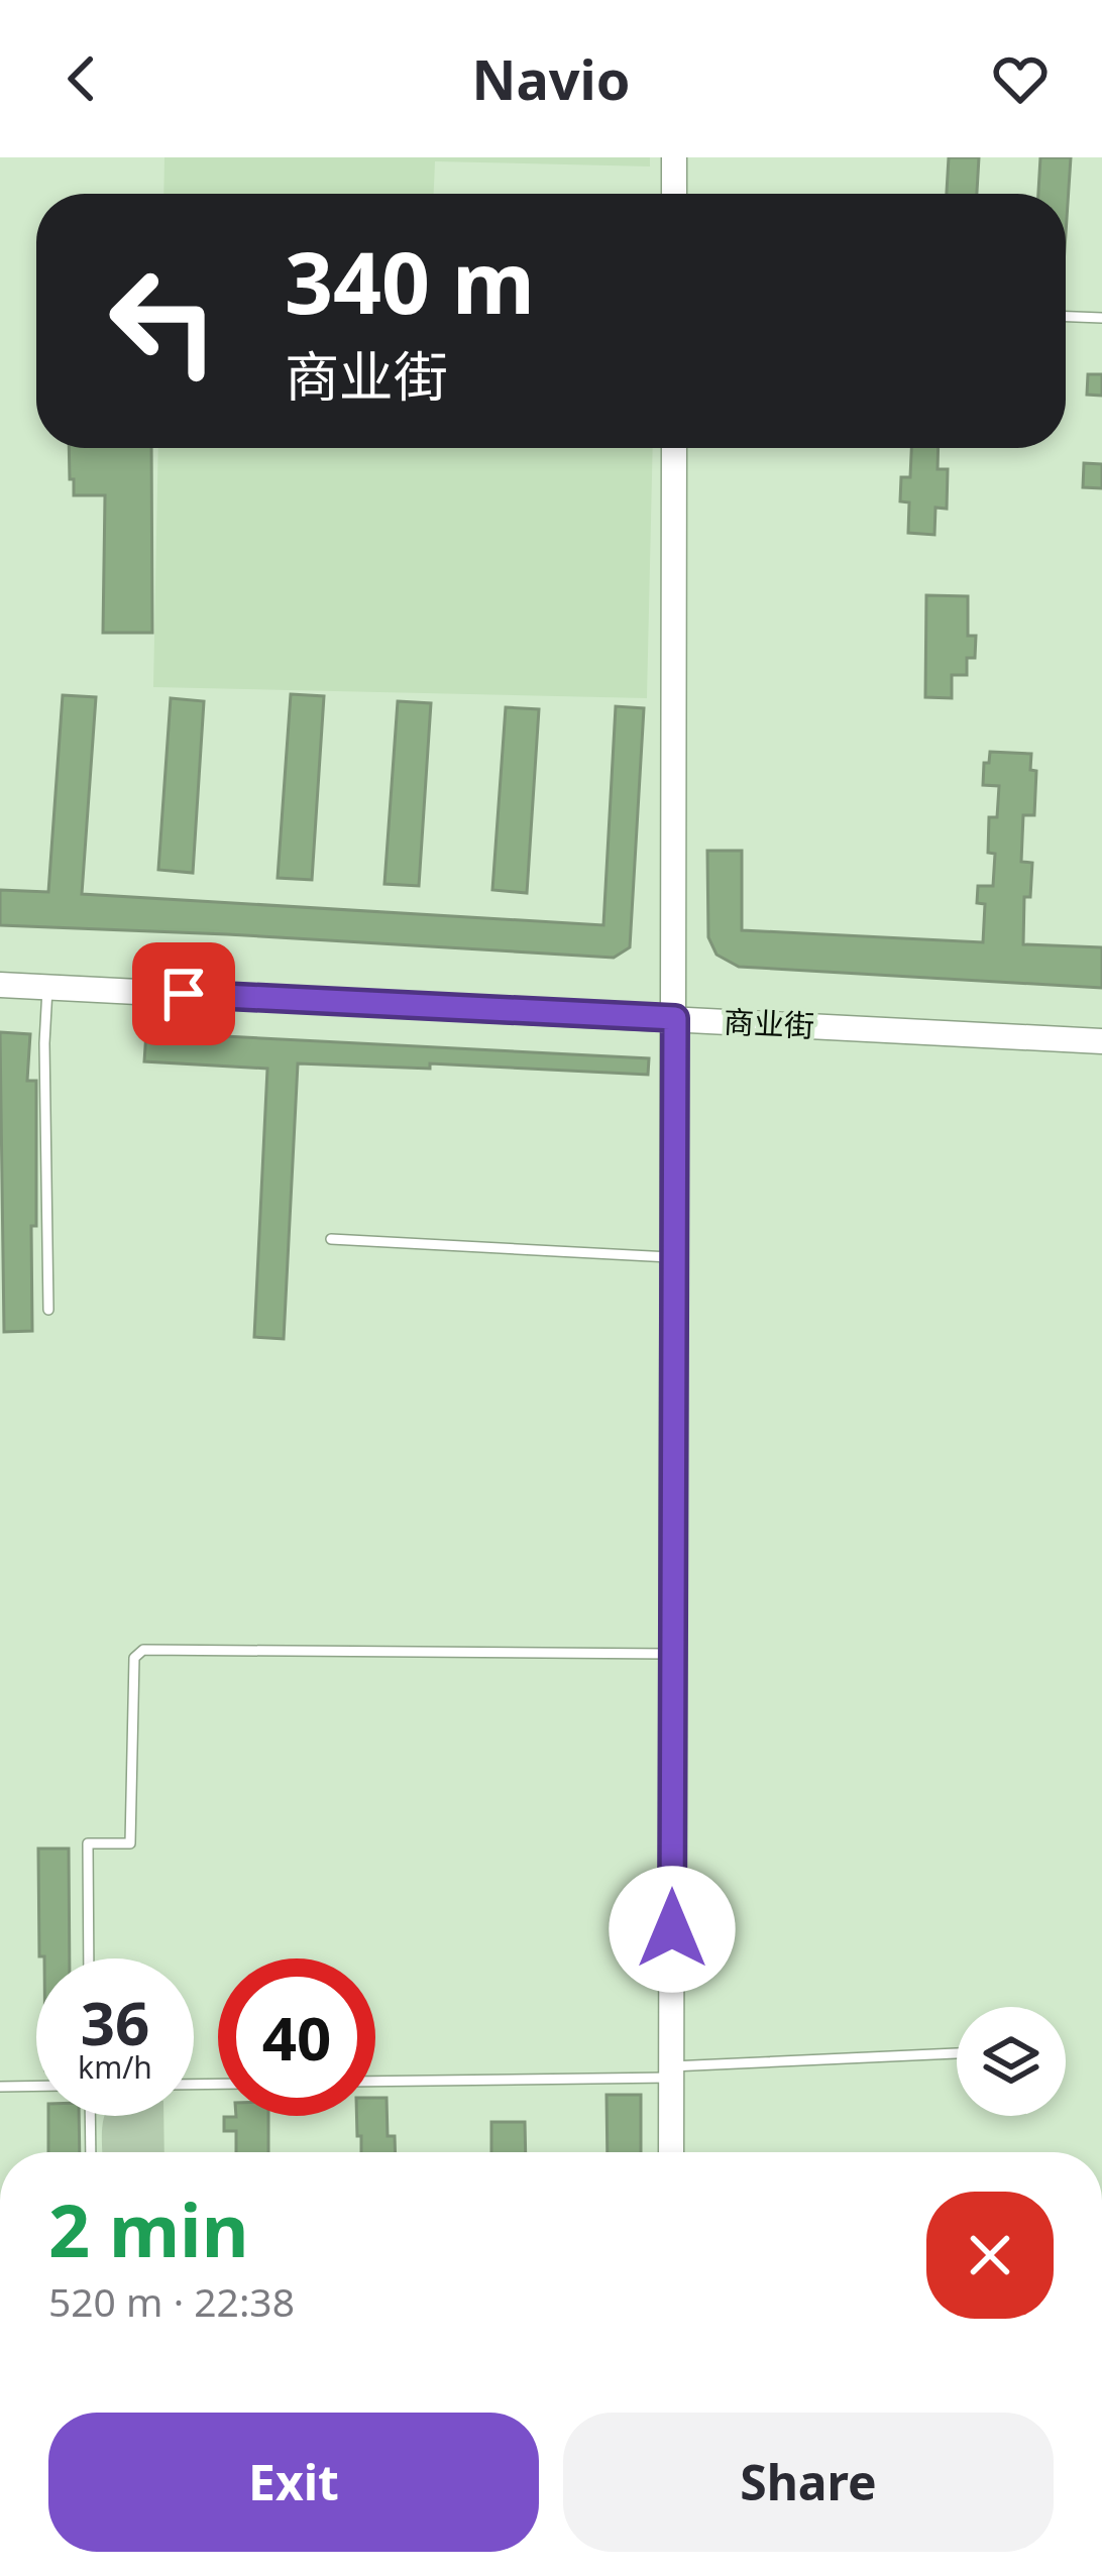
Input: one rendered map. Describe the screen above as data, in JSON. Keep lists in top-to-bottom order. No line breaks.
{"streets":{"street":["商业街"]},"page":{"header":"Navio","turn":["340 m","商业街"],"speed":"36 km/h","limit":"40","heading":["2 min","520 m · 22:38"],"buttons":["Exit","Share"]}}
